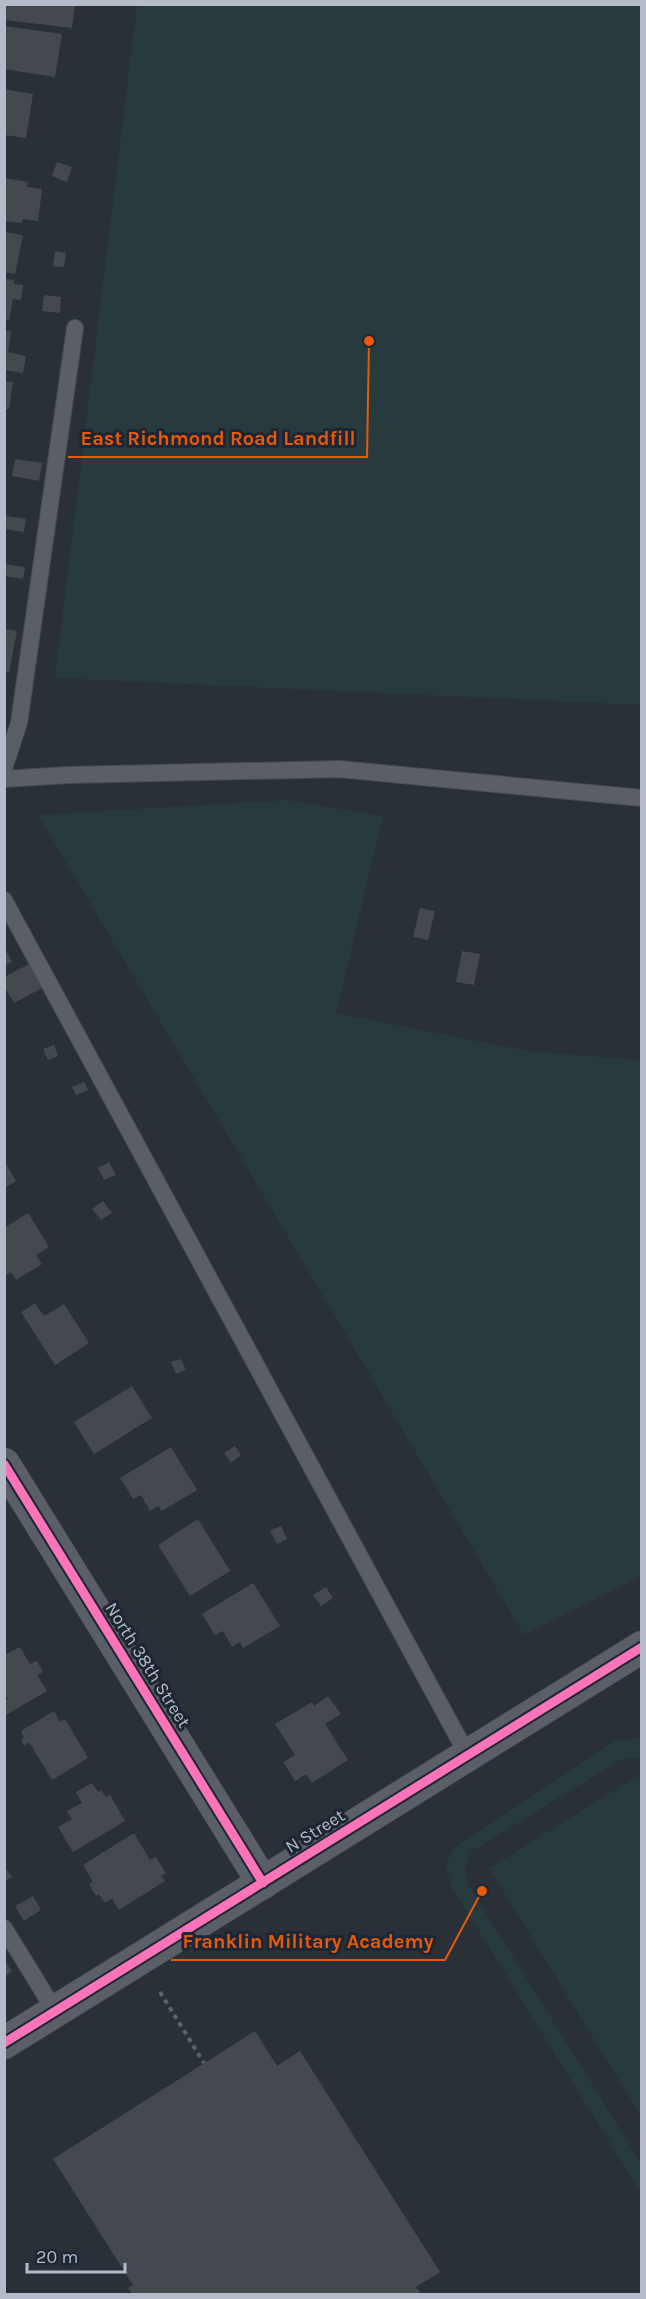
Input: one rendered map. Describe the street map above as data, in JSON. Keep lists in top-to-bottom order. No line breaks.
{"streets":{"street":["North 38th Street","N Street"]},"crossings":[["North 38th Street","N Street"]],"places":["East Richmond Road Landfill","Franklin Military Academy"],"scale_bar":"20 m"}
